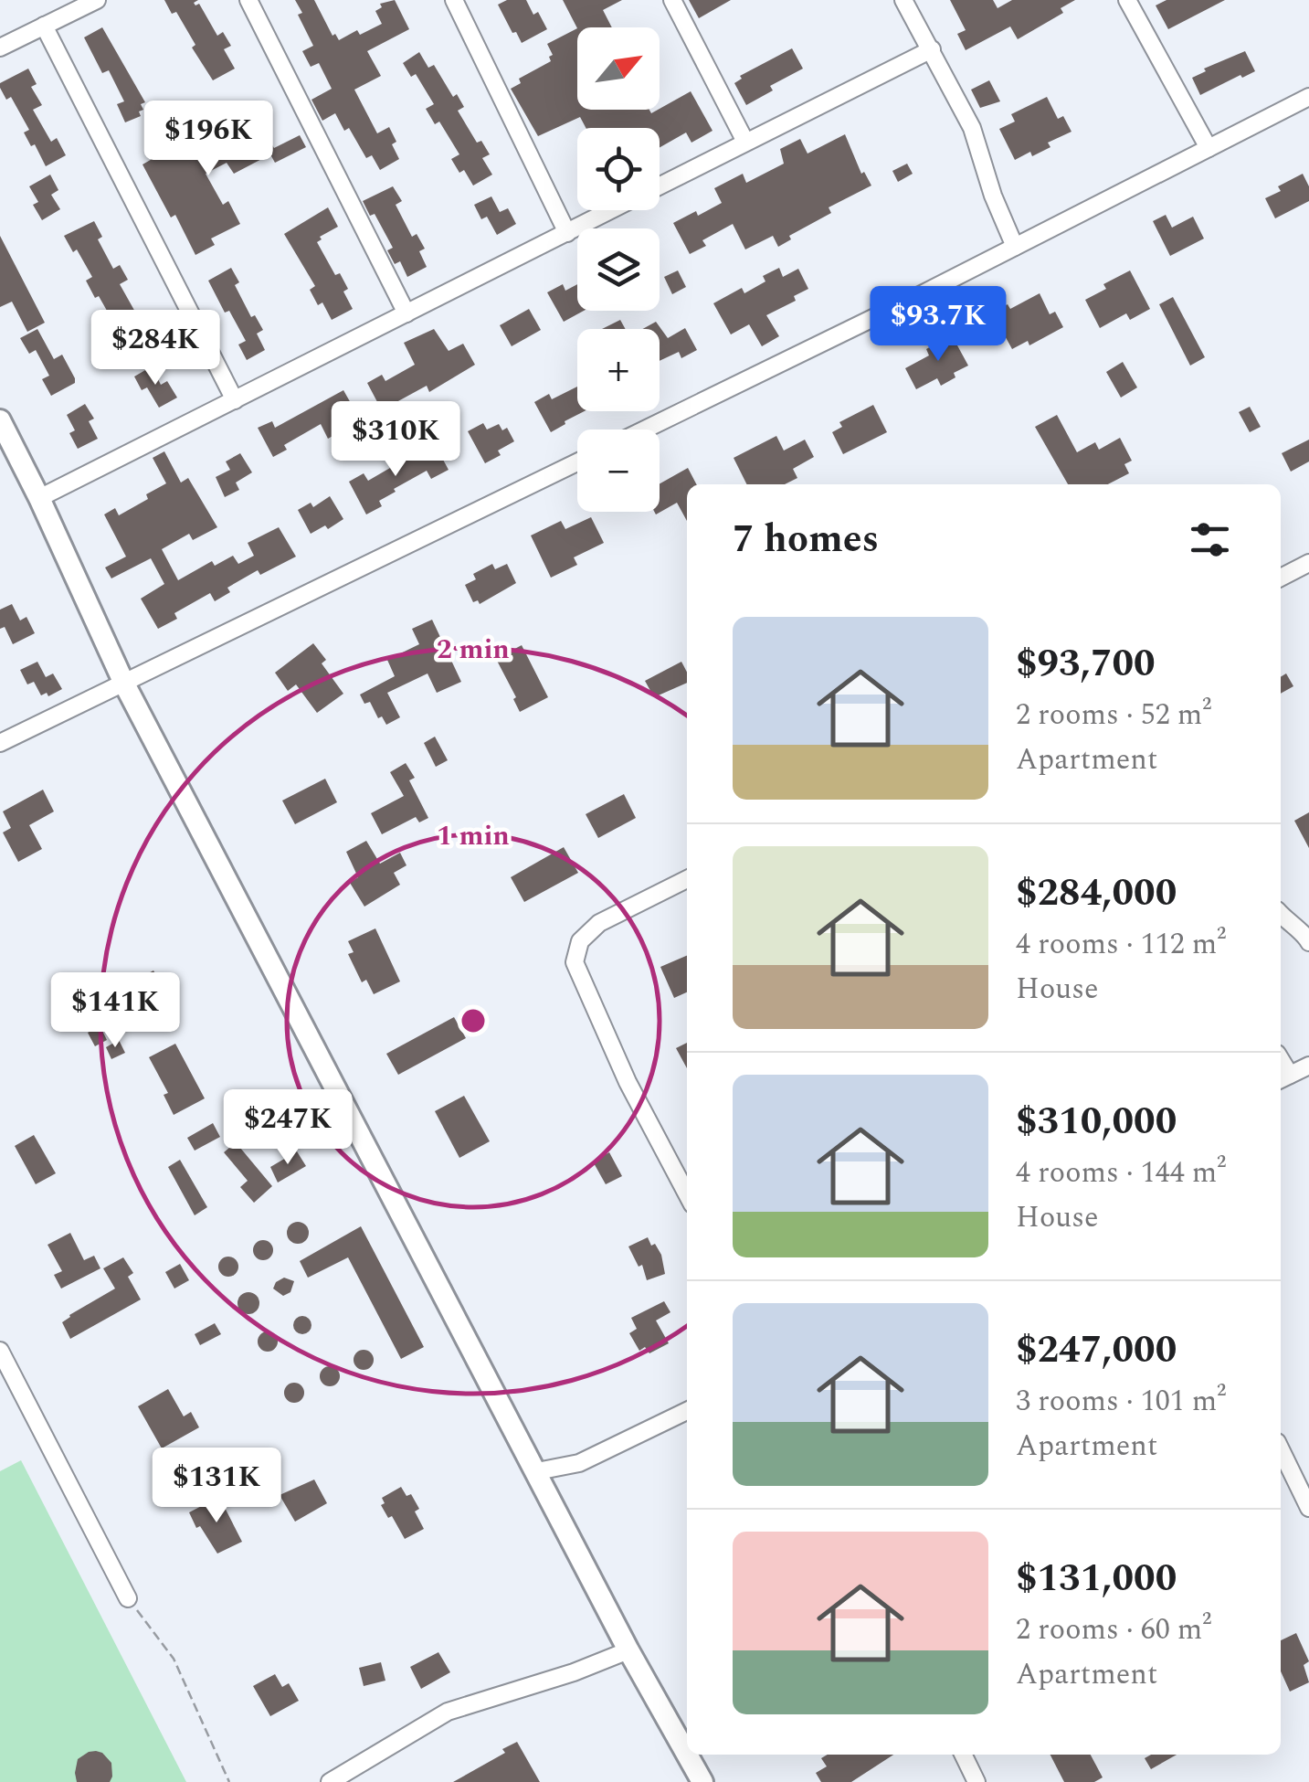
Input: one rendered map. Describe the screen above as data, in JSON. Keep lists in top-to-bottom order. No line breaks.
{"north":"top right","page":{"map_buttons":["+","−"],"price":["$196K","$93.7K","$284K","$310K","$141K","$247K","$131K"],"heading":"7 homes","list":[{"name":"$93,700","note":"2 rooms · 52 m² · Apartment"},{"name":"$284,000","note":"4 rooms · 112 m² · House"},{"name":"$310,000","note":"4 rooms · 144 m² · House"},{"name":"$247,000","note":"3 rooms · 101 m² · Apartment"},{"name":"$131,000","note":"2 rooms · 60 m² · Apartment"}]},"rings":["2 min","1 min"]}
